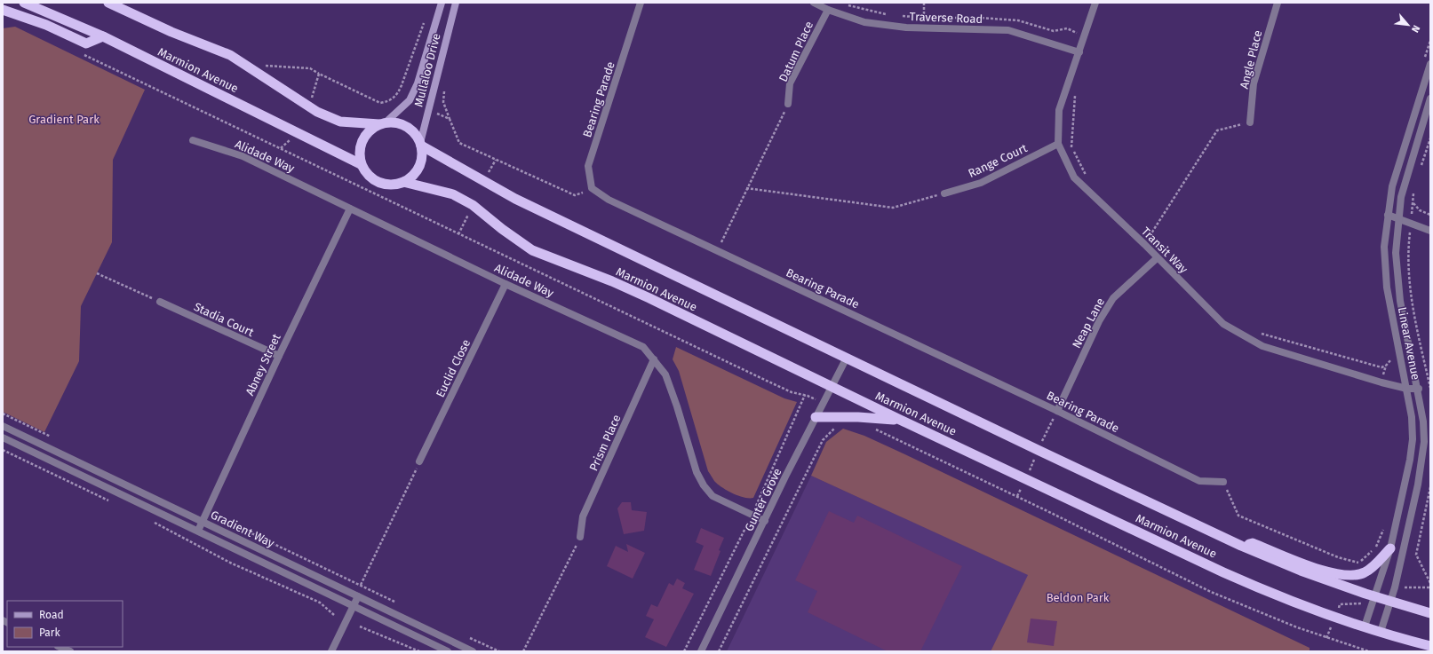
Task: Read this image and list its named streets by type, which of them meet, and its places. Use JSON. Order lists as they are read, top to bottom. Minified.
{"streets":{"highway":["Marmion Avenue"],"main road":["Mullaloo Drive"],"street":["Traverse Road","Datum Place","Angle Place","Bearing Parade","Alidade Way","Range Court","Transit Way","Stadia Court","Neap Lane","Linear Avenue","Abney Street","Euclid Close","Prism Place","Gunter Grove","Gradient Way"]},"crossings":[["Traverse Road","Datum Place"],["Traverse Road","Transit Way"],["Marmion Avenue","Mullaloo Drive"],["Marmion Avenue","Linear Avenue"],["Marmion Avenue","Gunter Grove"],["Bearing Parade","Neap Lane"],["Alidade Way","Abney Street"],["Alidade Way","Euclid Close"],["Alidade Way","Prism Place"],["Alidade Way","Gunter Grove"],["Range Court","Transit Way"],["Transit Way","Neap Lane"],["Transit Way","Linear Avenue"],["Stadia Court","Abney Street"],["Abney Street","Gradient Way"]],"parks":["Gradient Park","Beldon Park"],"legend":["Road","Park"],"north":"bottom right"}
